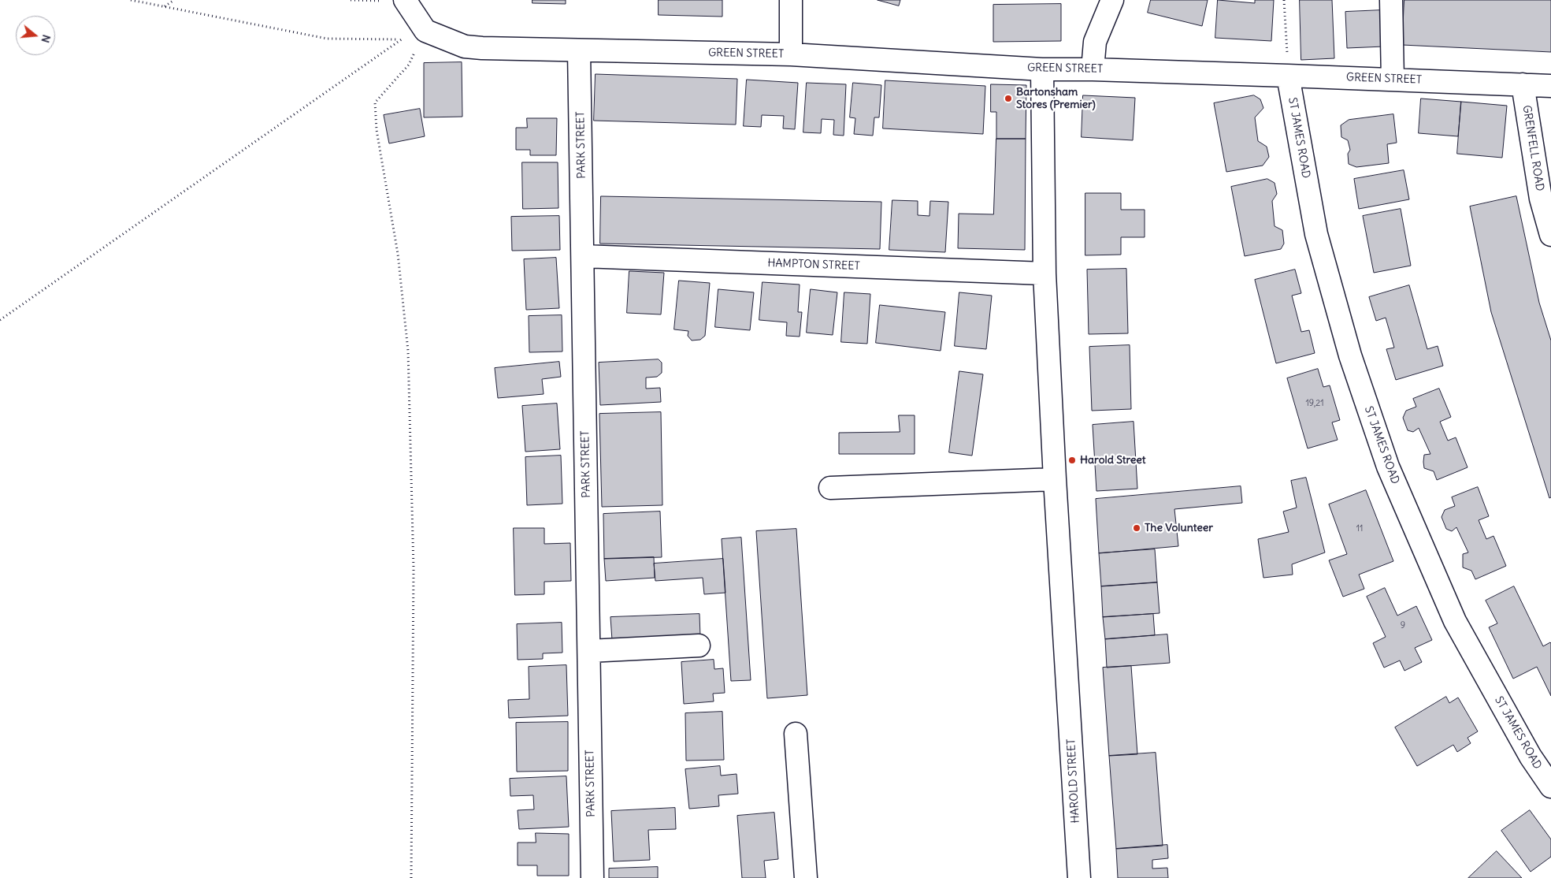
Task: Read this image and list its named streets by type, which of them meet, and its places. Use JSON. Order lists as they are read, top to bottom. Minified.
{"streets":{"street":["GREEN STREET","ST JAMES ROAD","PARK STREET","GRENFELL ROAD","HAMPTON STREET","HAROLD STREET"]},"crossings":[["GREEN STREET","ST JAMES ROAD"],["GREEN STREET","PARK STREET"],["GREEN STREET","GRENFELL ROAD"],["GREEN STREET","HAROLD STREET"],["PARK STREET","HAMPTON STREET"],["HAMPTON STREET","HAROLD STREET"]],"places":["Bartonsham Stores (Premier)","Harold Street","The Volunteer"],"house_numbers":["19,21","11","9"],"north":"right"}
